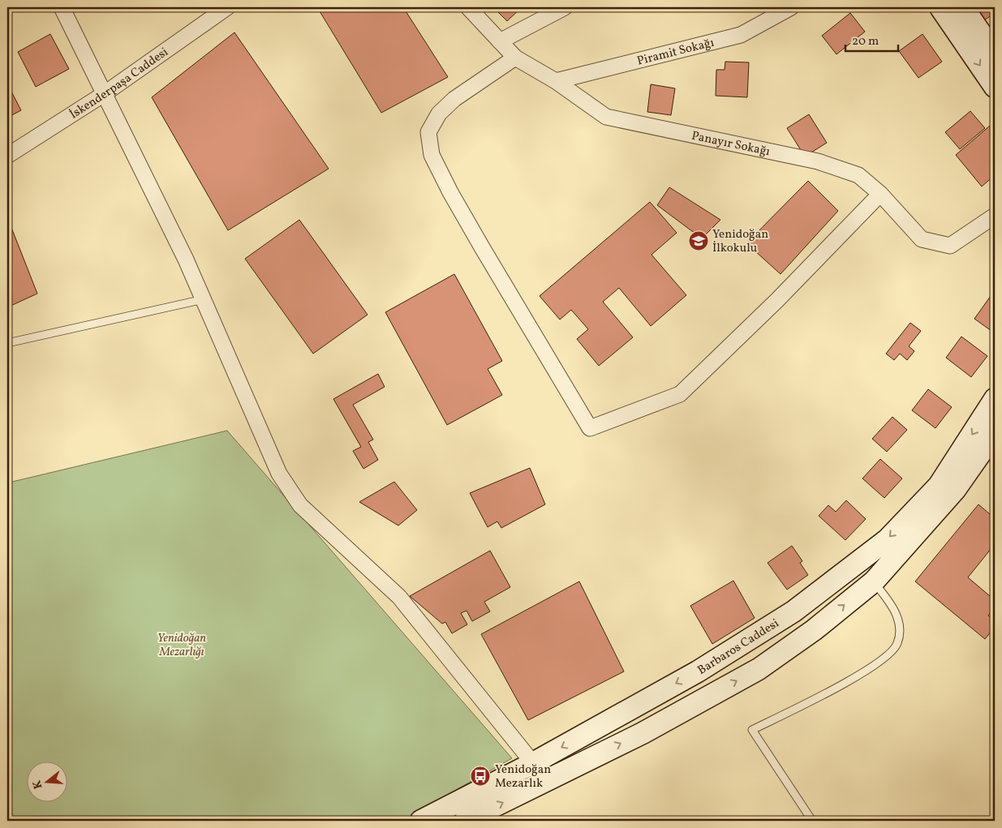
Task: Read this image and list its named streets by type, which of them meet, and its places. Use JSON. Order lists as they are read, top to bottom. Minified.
{"streets":{"main road":["Barbaros Caddesi"],"street":["Piramit Sokağı","İskenderpaşa Caddesi","Panayır Sokağı"]},"crossings":[["Piramit Sokağı","Panayır Sokağı"]],"parks":["Yenidoğan Mezarlığı"],"places":{"school or university":["Yenidoğan İlkokulu"],"bus stop":["Yenidoğan Mezarlık"]},"scale_bar":"20 m","north":"left"}
